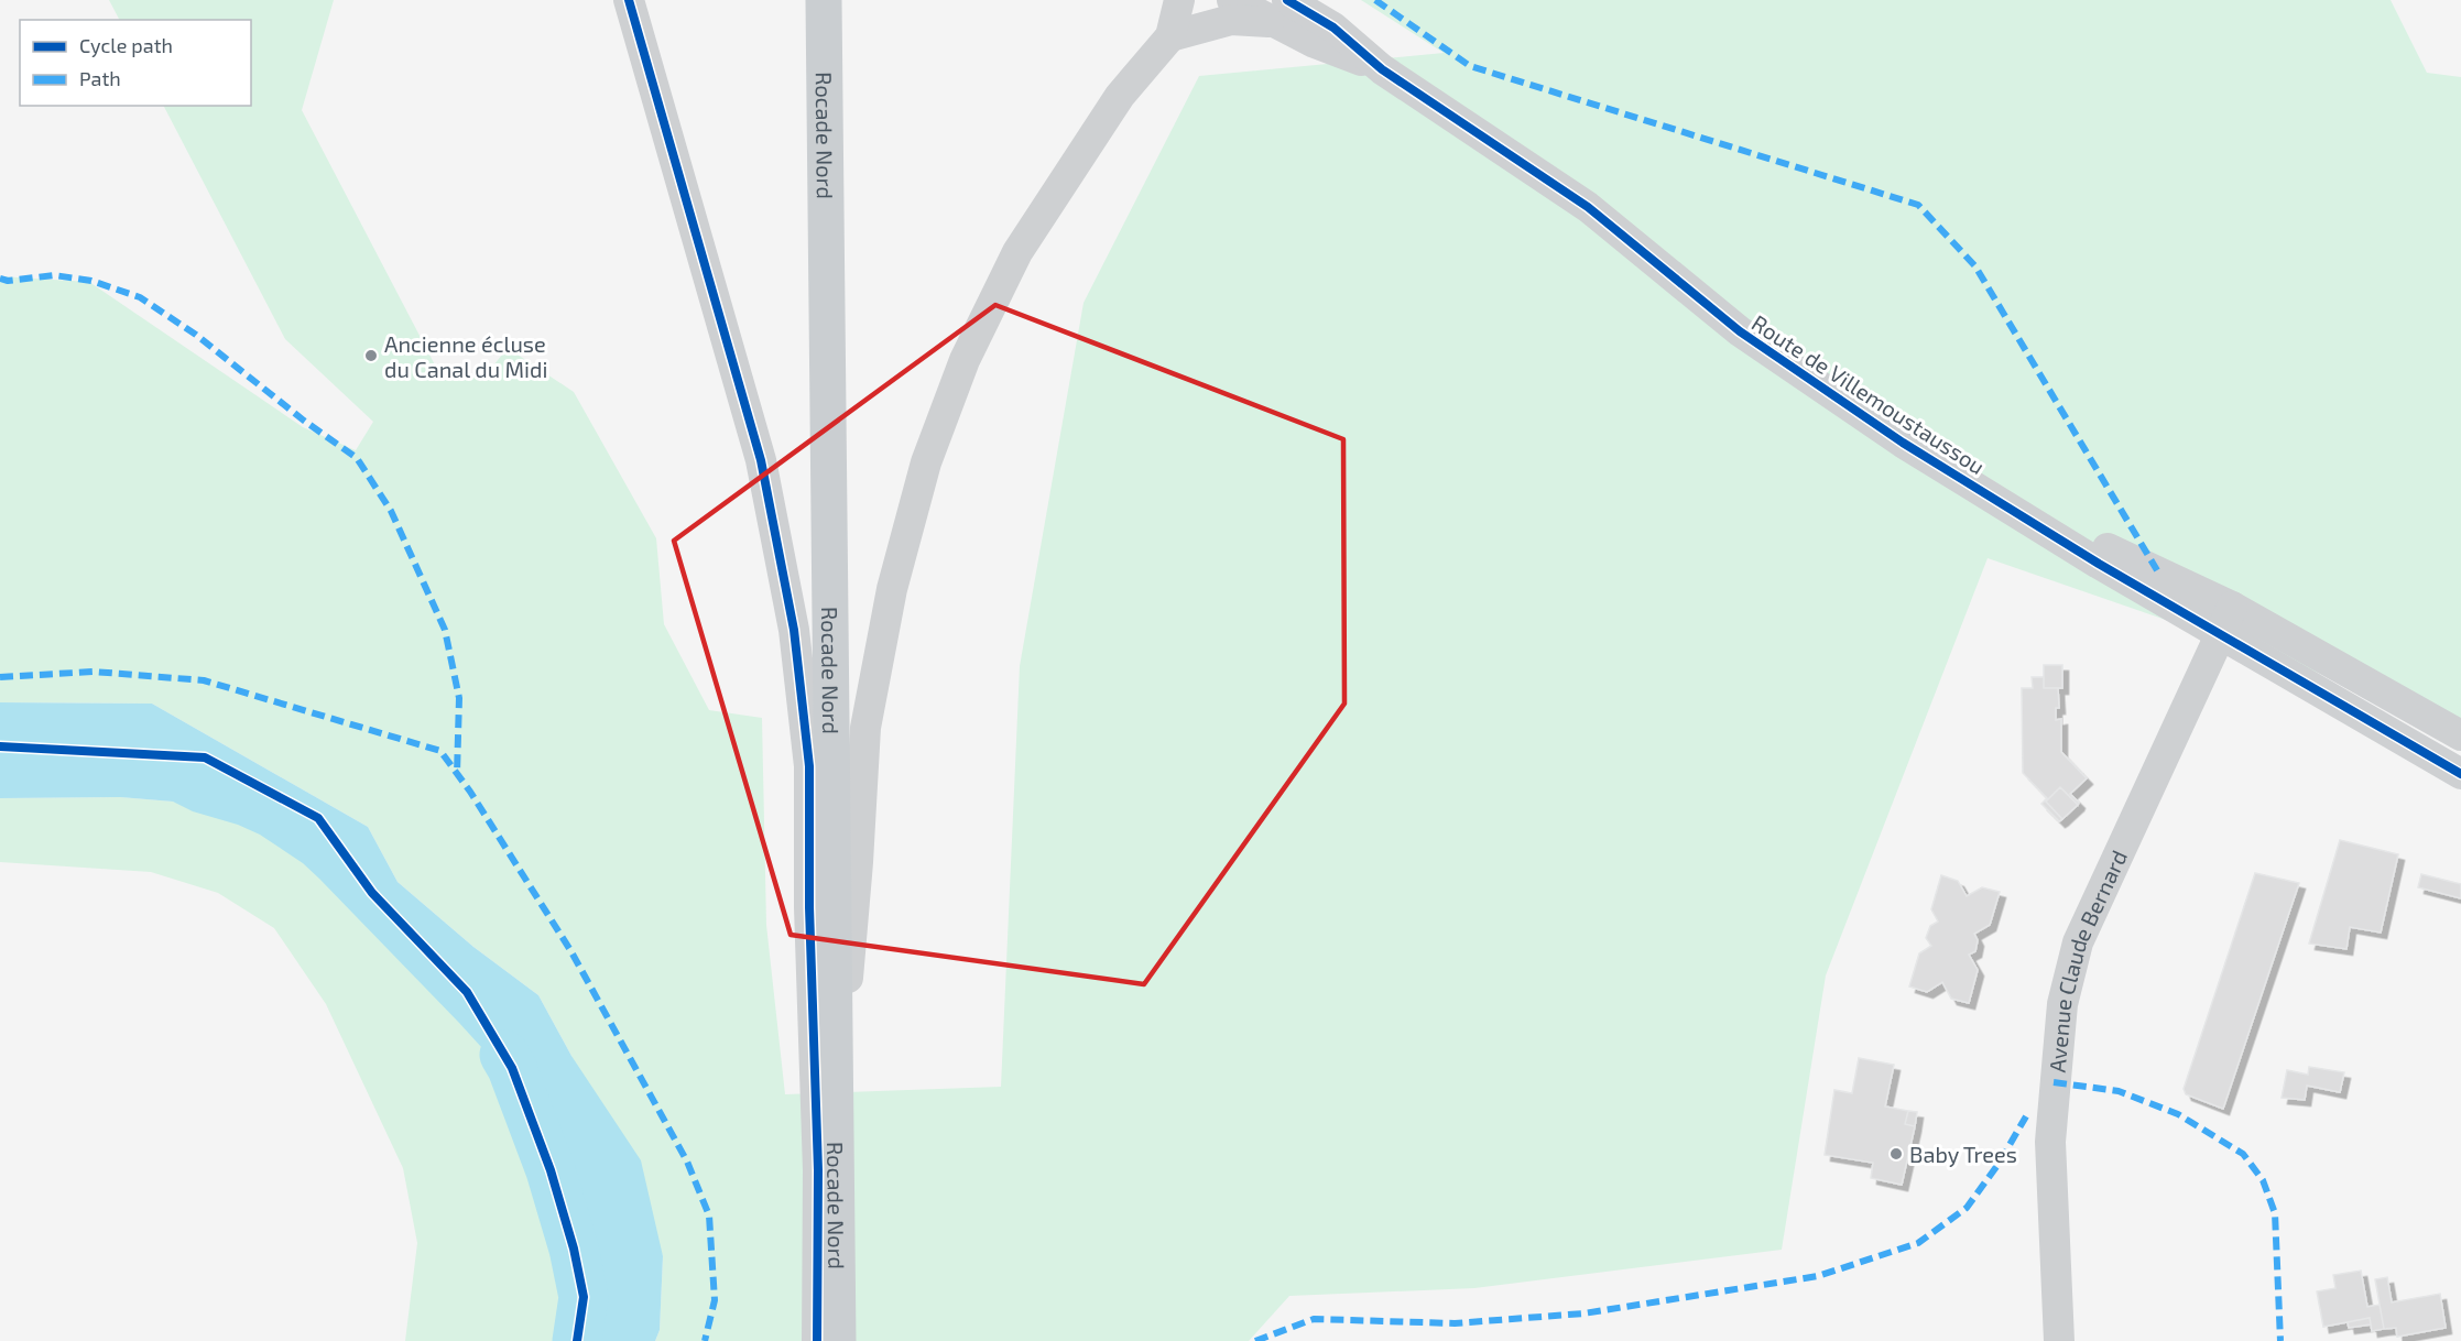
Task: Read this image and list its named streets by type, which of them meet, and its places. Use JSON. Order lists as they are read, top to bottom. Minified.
{"streets":{"main road":["Rocade Nord"],"street":["Route de Villemoustaussou","Avenue Claude Bernard"]},"crossings":[["Route de Villemoustaussou","Avenue Claude Bernard"]],"places":["Ancienne écluse du Canal du Midi","Baby Trees"],"legend":["Cycle path","Path"]}
